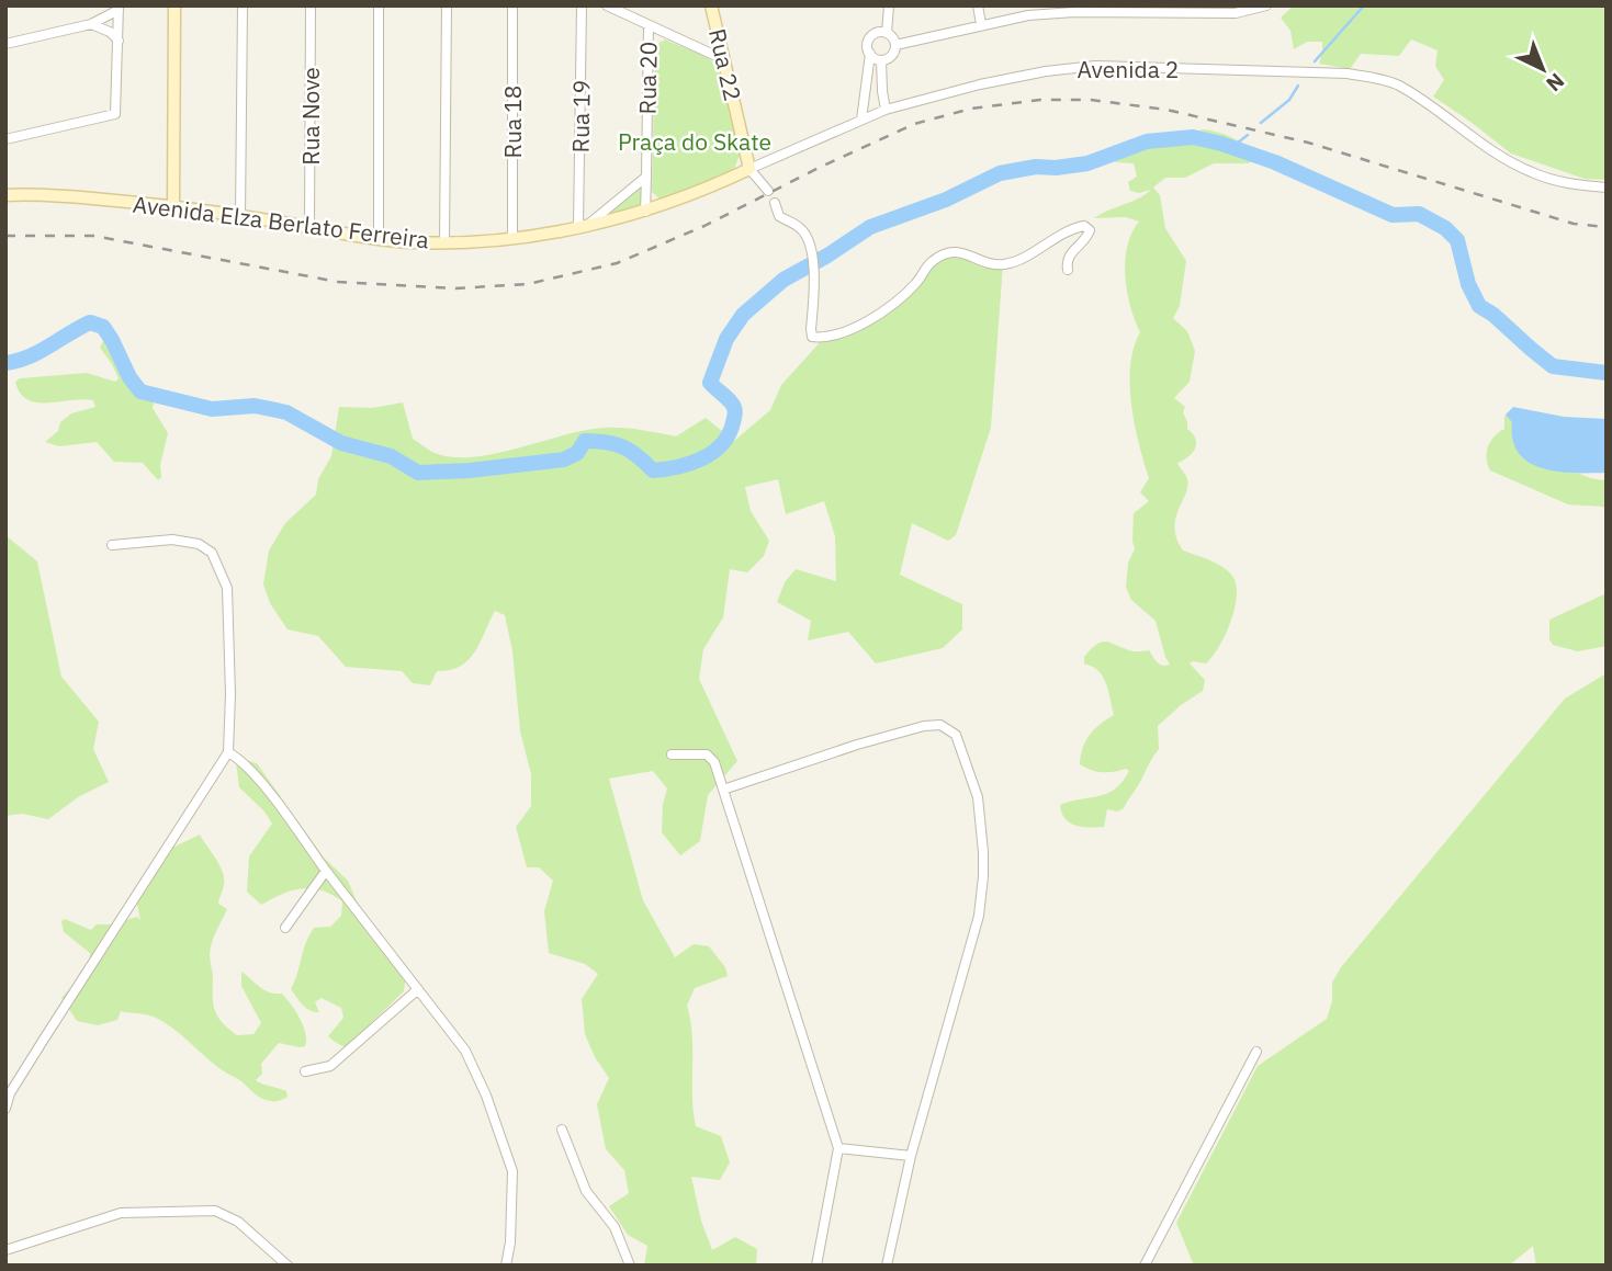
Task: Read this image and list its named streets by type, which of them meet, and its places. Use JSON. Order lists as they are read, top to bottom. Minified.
{"streets":{"street":["Rua 22","Avenida 2","Rua 20","Rua Nove","Rua 19","Rua 18","Avenida Elza Berlato Ferreira"]},"crossings":[["Rua 22","Avenida 2"],["Avenida 2","Rua 20"],["Avenida 2","Avenida Elza Berlato Ferreira"],["Rua 20","Avenida Elza Berlato Ferreira"],["Rua Nove","Avenida Elza Berlato Ferreira"],["Rua 19","Avenida Elza Berlato Ferreira"],["Rua 18","Avenida Elza Berlato Ferreira"]],"parks":["Praça do Skate"],"north":"bottom right"}
